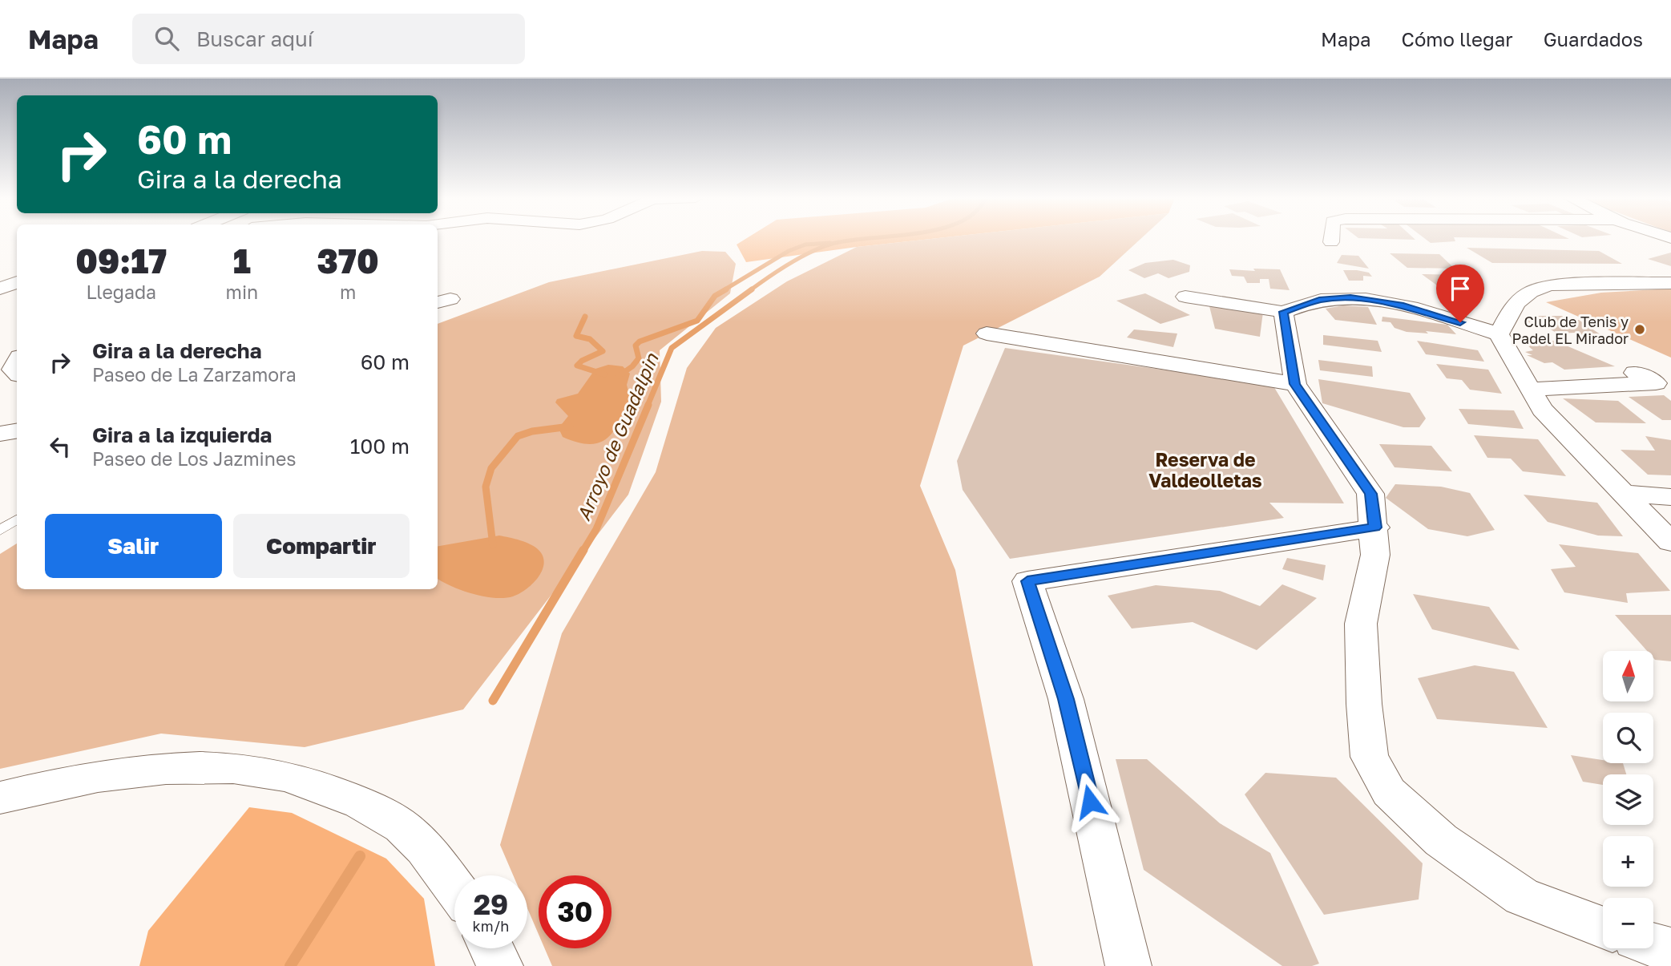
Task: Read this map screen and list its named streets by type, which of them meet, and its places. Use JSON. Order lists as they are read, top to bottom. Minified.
{"districts":["Reserva de Valdeolletas"],"water":["Arroyo de Guadalpin"],"places":["Club de Tenis y Padel EL Mirador"],"north":"top","page":{"header":"Mapa","search":"Buscar aquí","nav":["Mapa","Cómo llegar","Guardados"],"turn":["60 m","Gira a la derecha"],"eta":["09:17","Llegada","1","min","370","m"],"list":[{"name":"Gira a la derecha","note":"Paseo de La Zarzamora","value":"60 m"},{"name":"Gira a la izquierda","note":"Paseo de Los Jazmines","value":"100 m"}],"buttons":["Salir","Compartir"],"map_buttons":["+","−"],"speed":"29 km/h","limit":"30"}}
